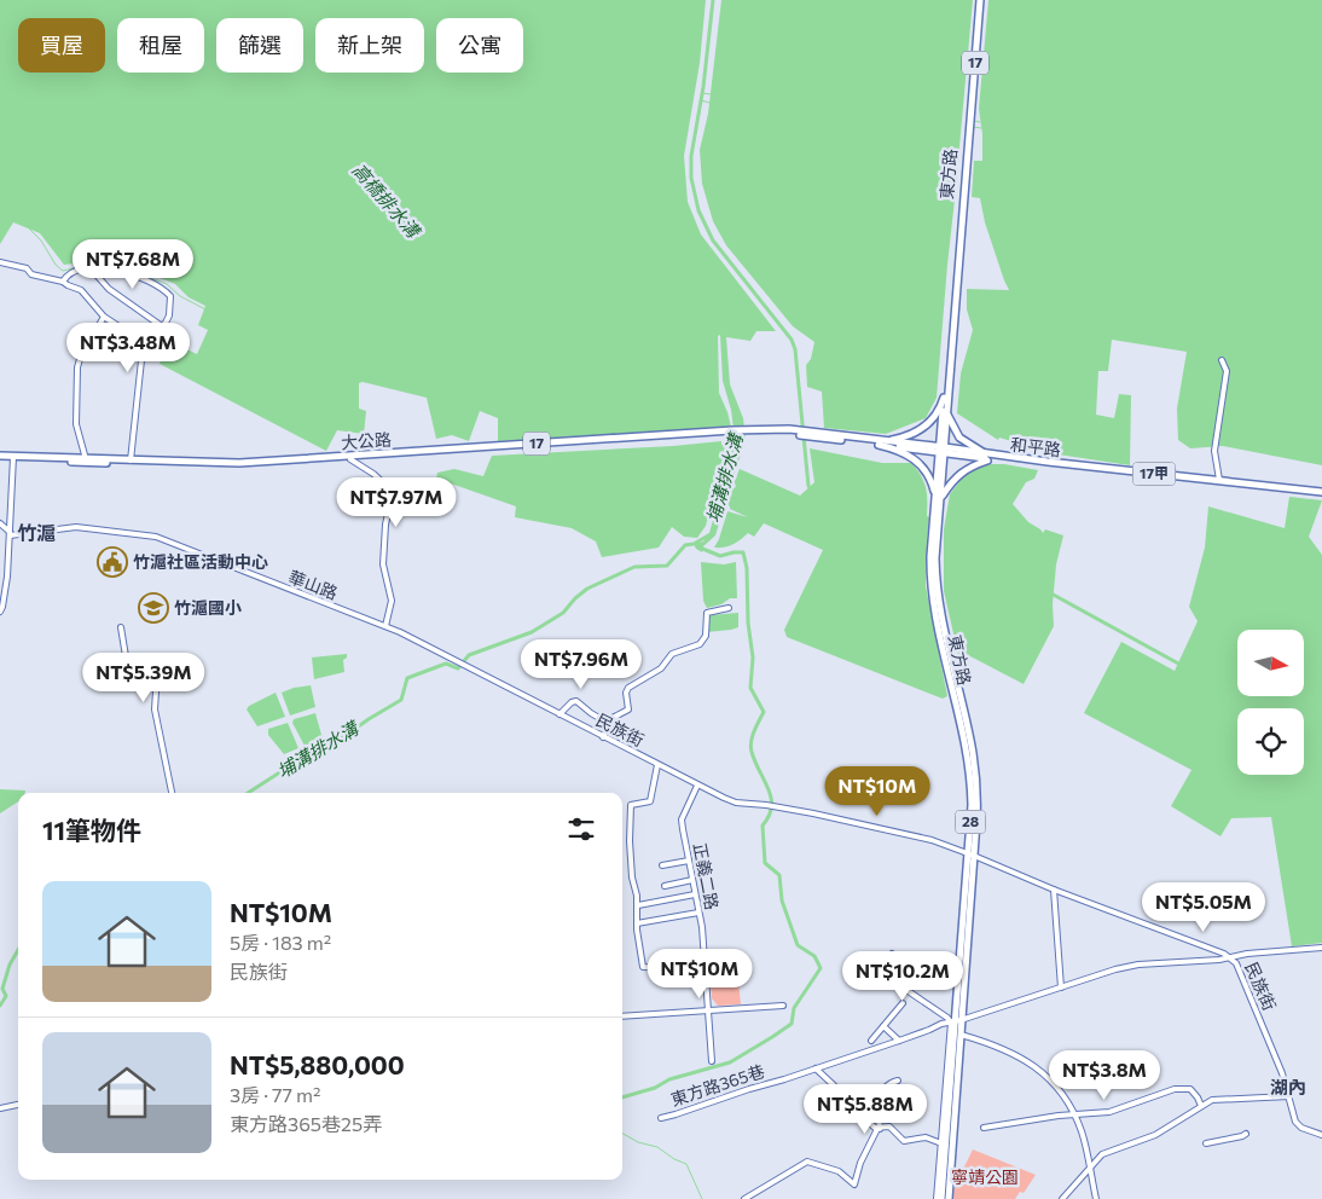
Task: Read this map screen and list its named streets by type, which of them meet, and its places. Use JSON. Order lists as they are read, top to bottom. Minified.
{"streets":{"main road":["17","東方路","大公路","和平路","17甲","28"],"street":["華山路","民族街","正義二路","東方路365巷"]},"crossings":[["17","東方路"],["東方路","和平路"],["東方路","民族街"],["東方路","東方路365巷"],["大公路","和平路"],["華山路","民族街"],["民族街","正義二路"],["民族街","東方路365巷"]],"districts":["竹滬","湖內"],"water":["高橋排水溝","埔溝排水溝"],"parks":["寧靖公園"],"places":{"public building":["竹滬社區活動中心"],"school or university":["竹滬國小"]},"north":"right","page":{"chip":["買屋","租屋","篩選","新上架","公寓"],"price":["NT$7.68M","NT$3.48M","NT$7.97M","NT$7.96M","NT$5.39M","NT$10M","NT$5.05M","NT$10M","NT$10.2M","NT$3.8M","NT$5.88M"],"heading":"11筆物件","list":[{"name":"NT$10M","note":"5房 · 183 m² · 民族街"},{"name":"NT$5,880,000","note":"3房 · 77 m² · 東方路365巷25弄"}]}}
